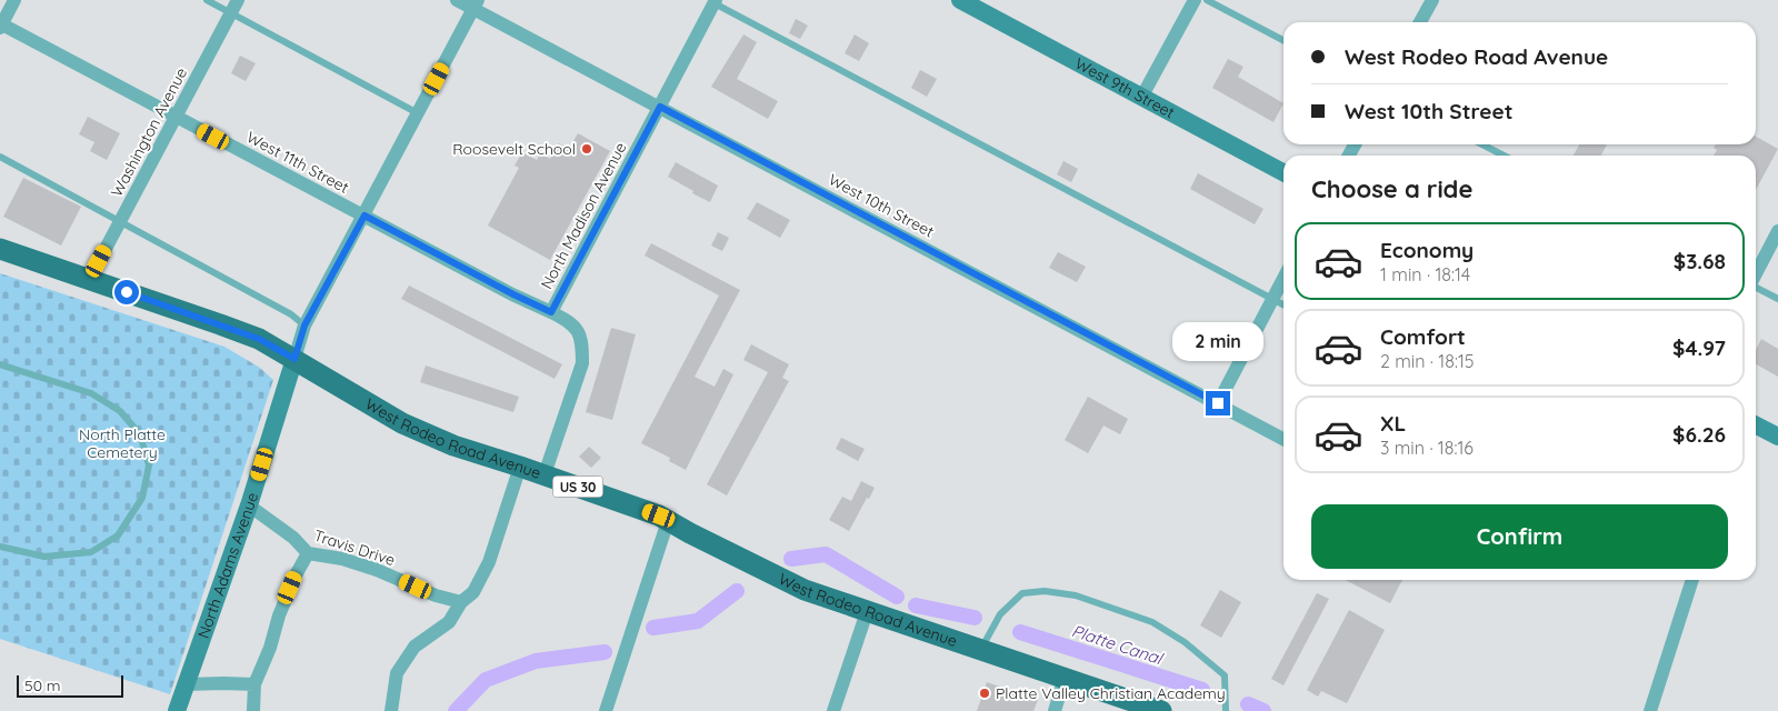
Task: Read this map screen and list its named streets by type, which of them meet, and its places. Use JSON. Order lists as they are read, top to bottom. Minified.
{"streets":{"main road":["West Rodeo Road Avenue","US 30"],"street":["West 9th Street","Washington Avenue","West 11th Street","West 10th Street","North Madison Avenue","Travis Drive","North Adams Avenue"]},"crossings":[["Washington Avenue","West 11th Street"],["Washington Avenue","West Rodeo Road Avenue"],["West 11th Street","North Madison Avenue"],["West 11th Street","North Adams Avenue"],["West 10th Street","North Madison Avenue"],["West 10th Street","North Adams Avenue"],["North Madison Avenue","West Rodeo Road Avenue"],["West Rodeo Road Avenue","North Adams Avenue"],["Travis Drive","North Adams Avenue"]],"water":["Platte Canal"],"parks":["North Platte Cemetery"],"places":["Roosevelt School","Platte Valley Christian Academy"],"scale_bar":"50 m","page":{"banner":["West Rodeo Road Avenue","West 10th Street"],"heading":"Choose a ride","list":[{"name":"Economy","note":"1 min · 18:14","value":"$3.68"},{"name":"Comfort","note":"2 min · 18:15","value":"$4.97"},{"name":"XL","note":"3 min · 18:16","value":"$6.26"}],"bubble":"2 min","buttons":"Confirm","scale":"50 m"}}
